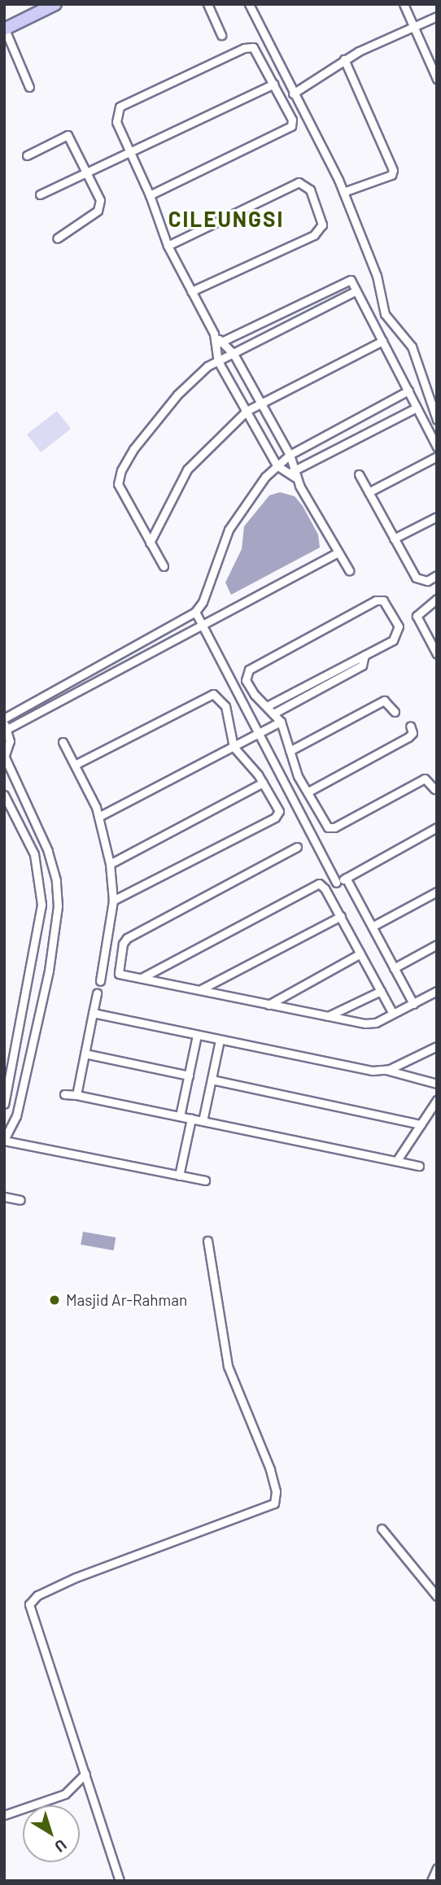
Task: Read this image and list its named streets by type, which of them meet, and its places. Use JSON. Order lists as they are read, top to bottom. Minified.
{"districts":["CILEUNGSI"],"places":["Masjid Ar-Rahman"],"north":"bottom right"}
